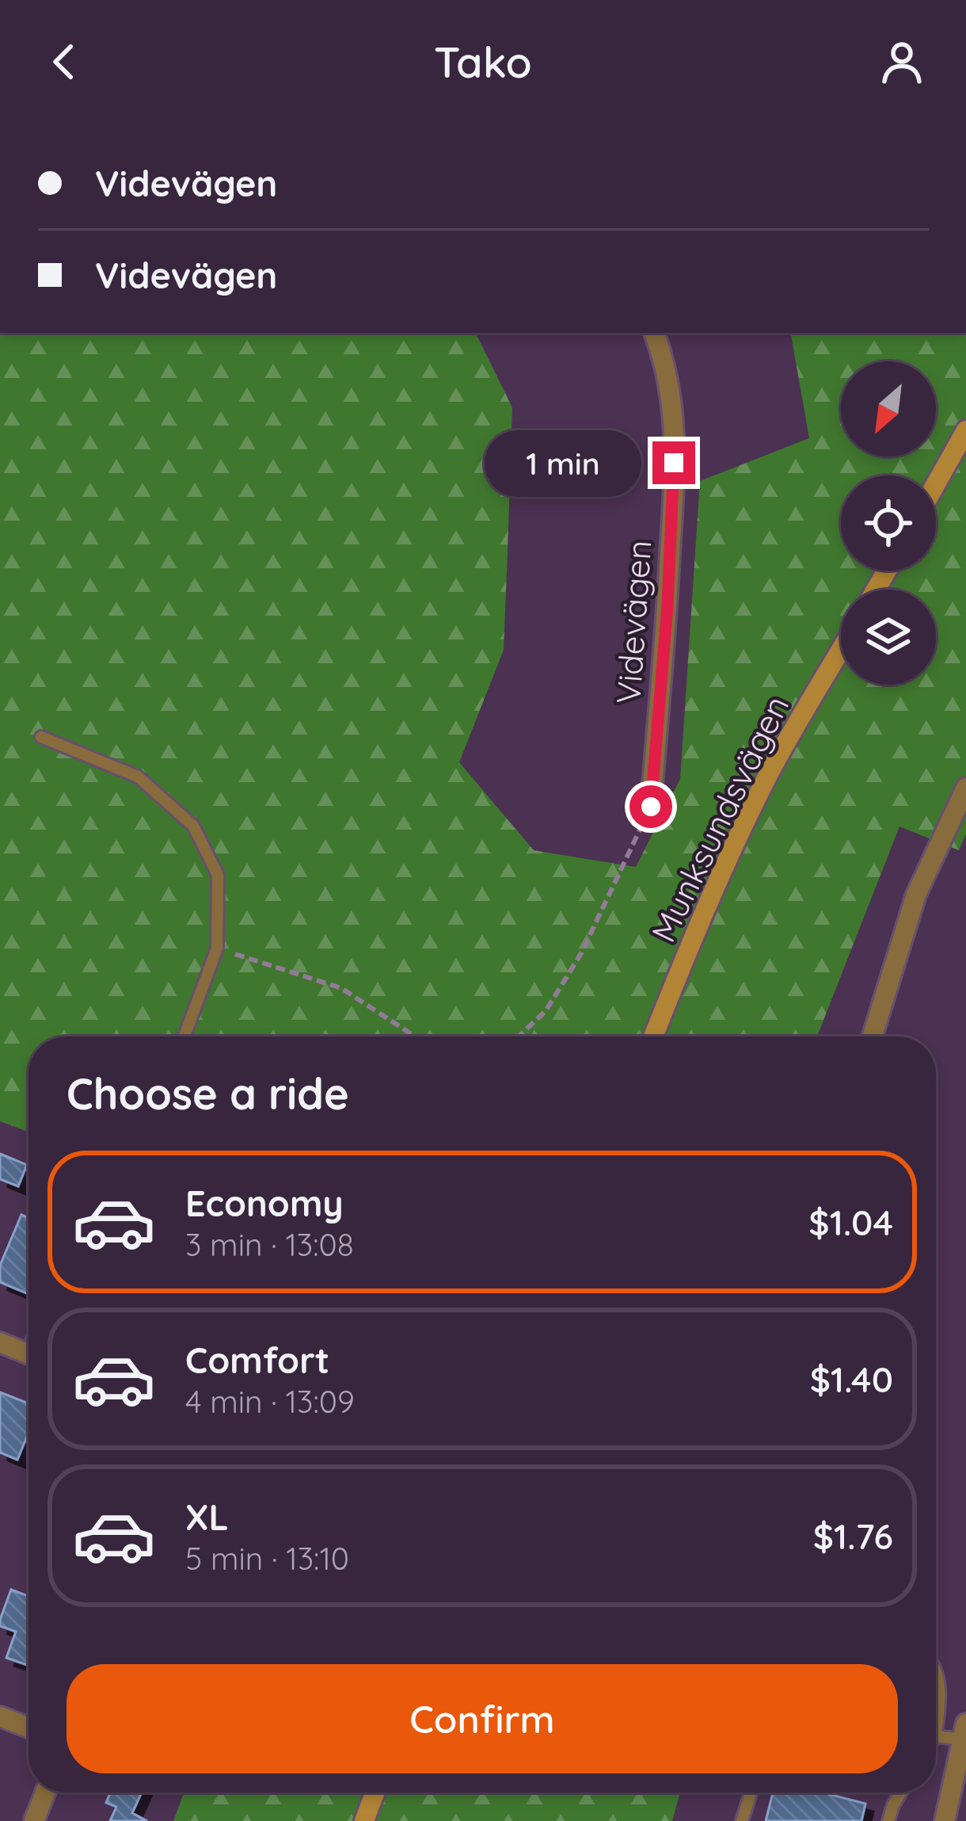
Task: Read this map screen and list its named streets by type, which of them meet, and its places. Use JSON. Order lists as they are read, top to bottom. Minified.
{"streets":{"street":["Videvägen","Munksundsvägen"]},"north":"bottom left","page":{"header":"Tako","banner":["Videvägen","Videvägen"],"bubble":"1 min","heading":"Choose a ride","list":[{"name":"Economy","note":"3 min · 13:08","value":"$1.04"},{"name":"Comfort","note":"4 min · 13:09","value":"$1.40"},{"name":"XL","note":"5 min · 13:10","value":"$1.76"}],"buttons":"Confirm"}}
